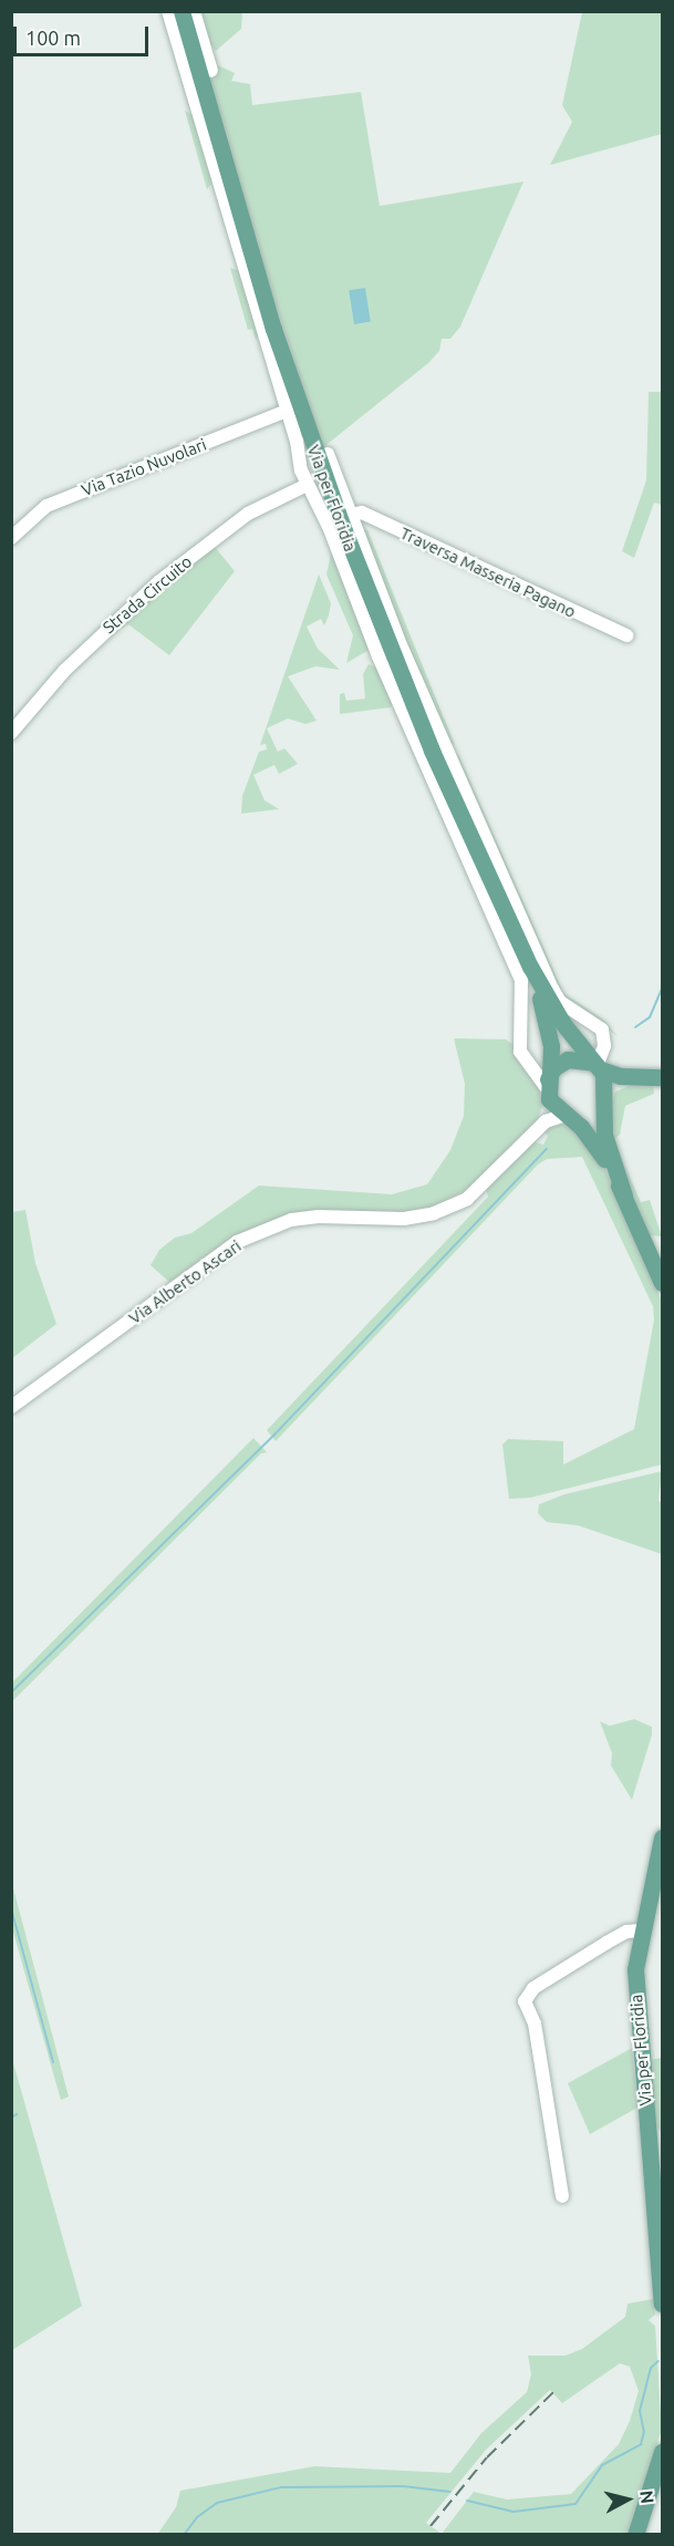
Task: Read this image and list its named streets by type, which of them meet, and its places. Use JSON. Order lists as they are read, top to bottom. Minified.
{"streets":{"main road":["Via per Floridia"],"street":["Via Tazio Nuvolari","Traversa Masseria Pagano","Strada Circuito","Via Alberto Ascari"]},"scale_bar":"100 m","north":"right"}
